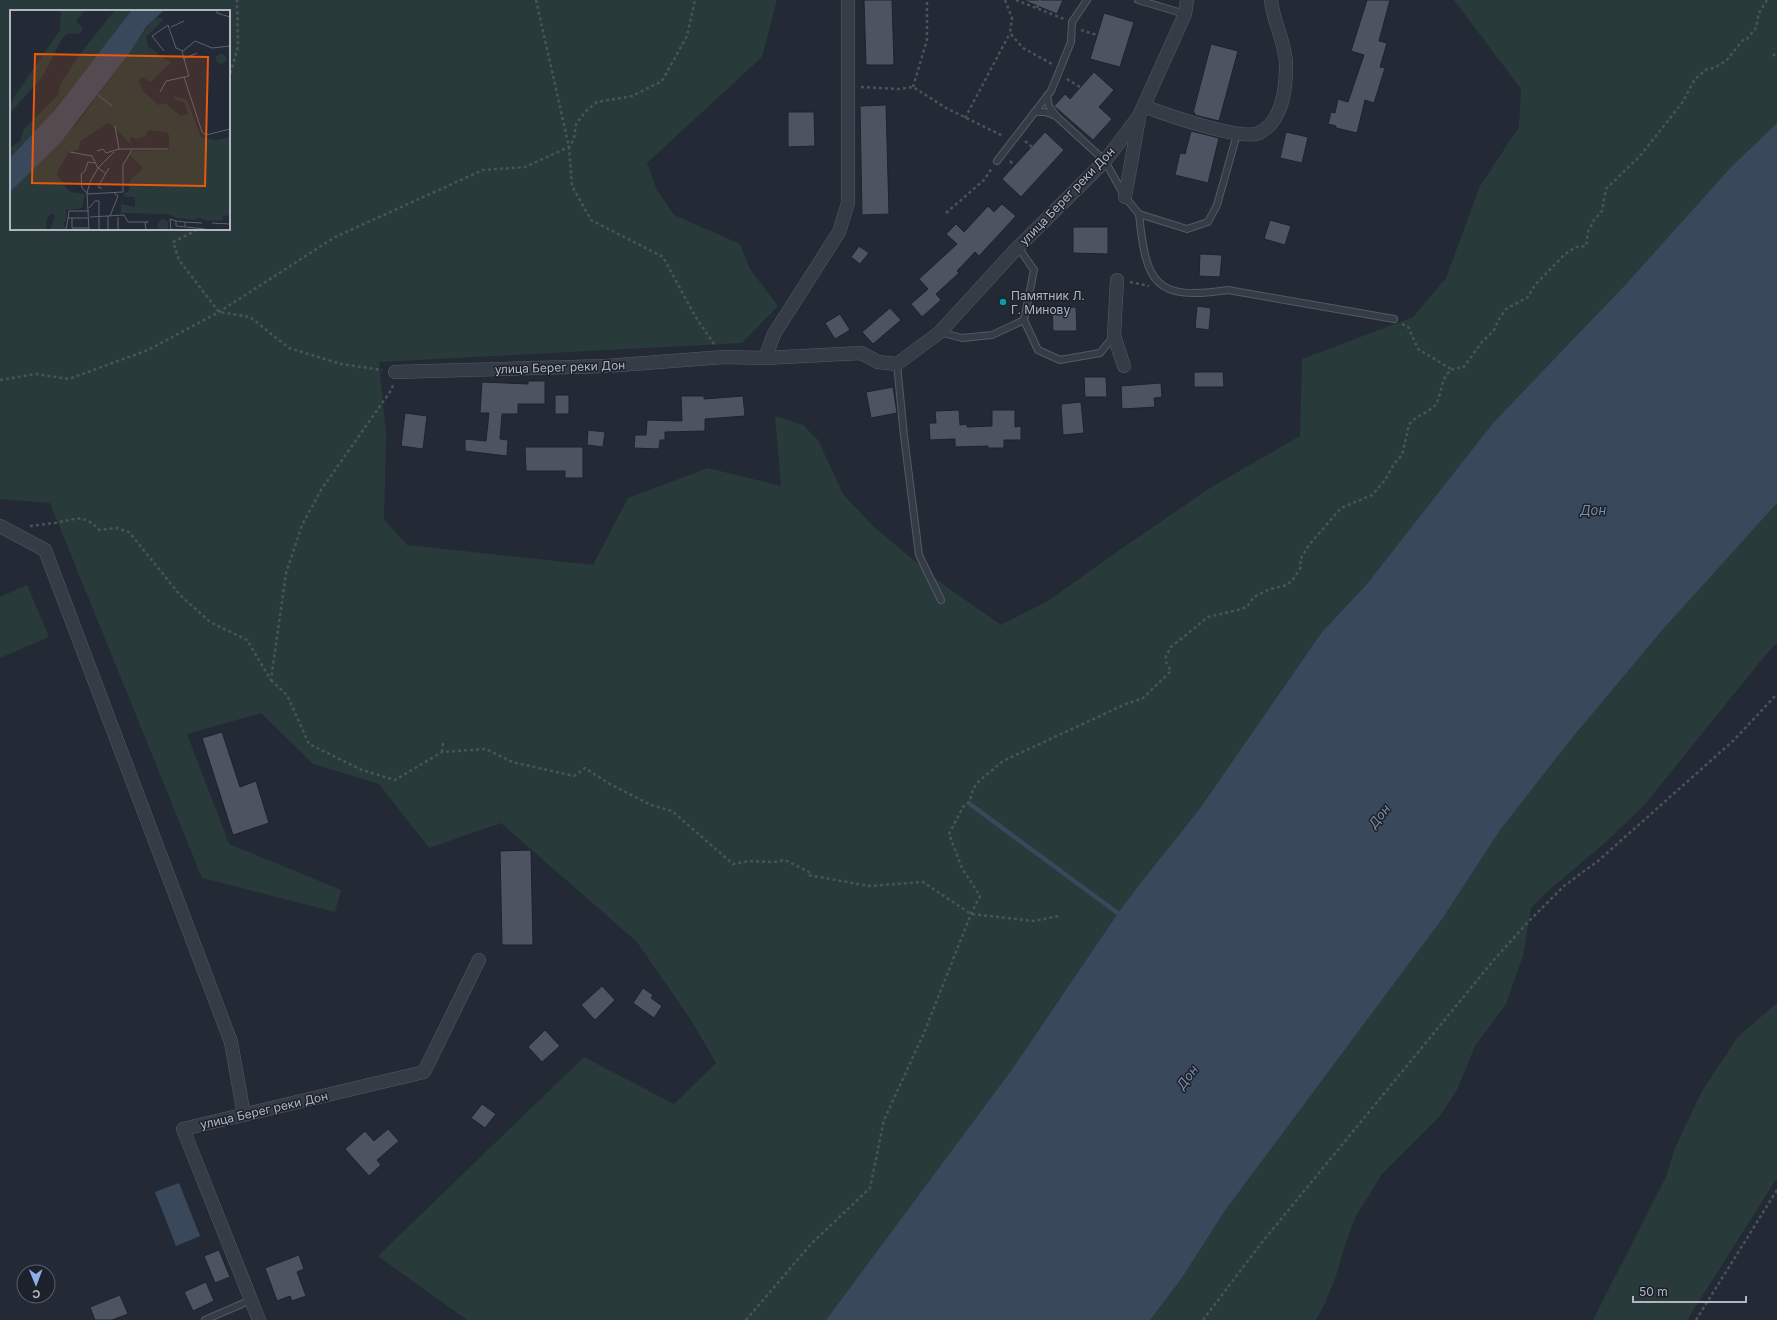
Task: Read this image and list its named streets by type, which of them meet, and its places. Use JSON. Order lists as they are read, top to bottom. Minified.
{"streets":{"street":["улица Берег реки Дон"]},"water":["Дон"],"places":["Памятник Л. Г. Минову"],"scale_bar":"50 m","north":"bottom"}
